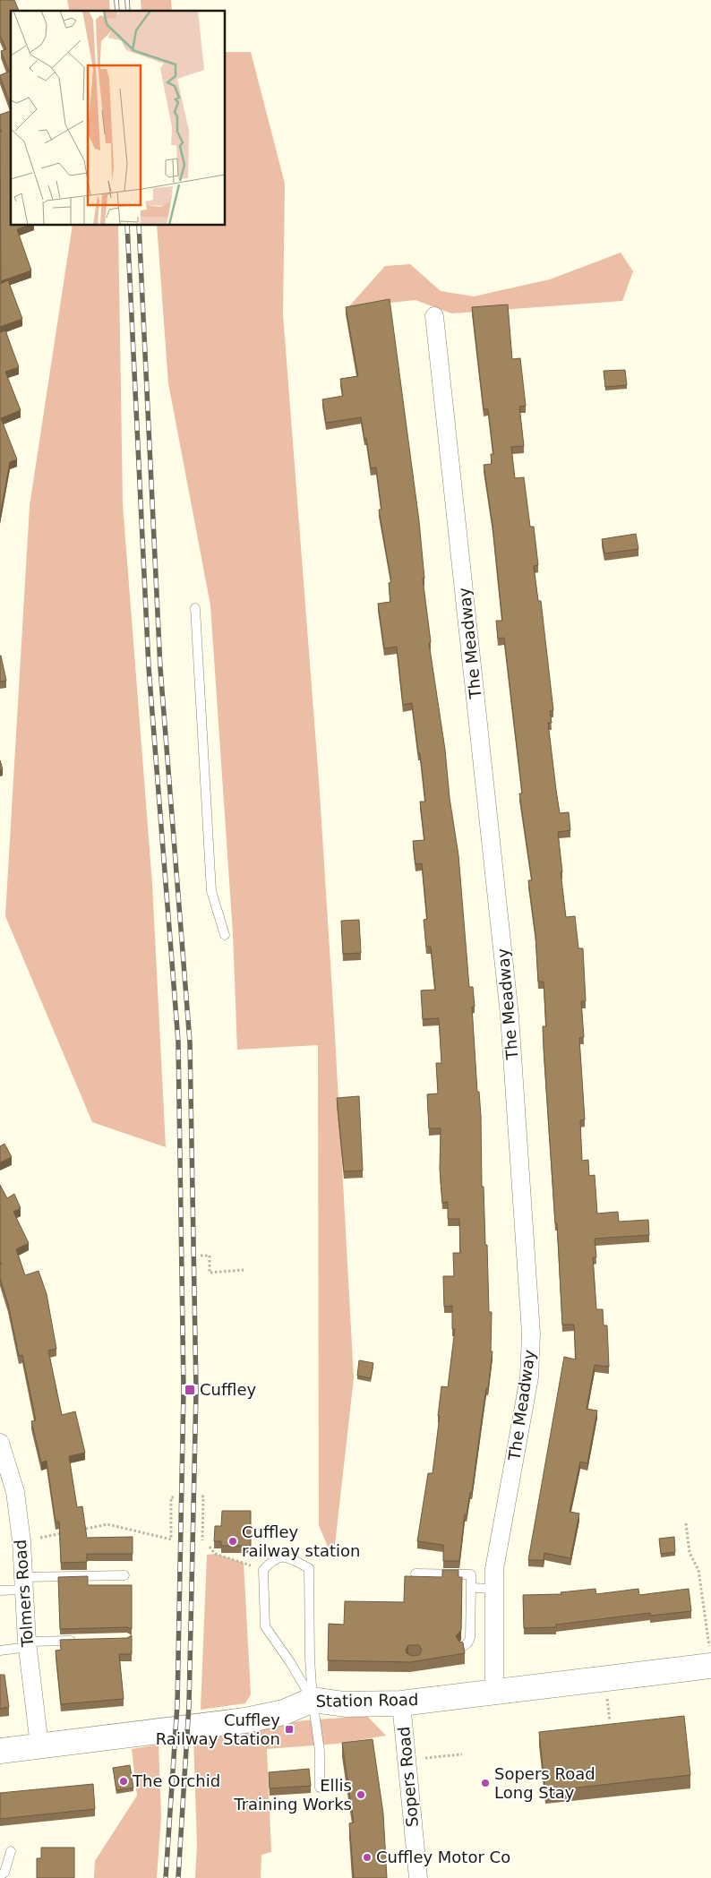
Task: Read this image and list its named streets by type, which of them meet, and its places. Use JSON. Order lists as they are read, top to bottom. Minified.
{"streets":{"main road":["Station Road"],"street":["The Meadway","Tolmers Road","Sopers Road"]},"crossings":[["The Meadway","Station Road"],["Tolmers Road","Station Road"],["Station Road","Sopers Road"]],"places":{"transit":["Cuffley","Cuffley Railway Station"],"other":["Cuffley railway station","The Orchid","Sopers Road Long Stay","Ellis Training Works","Cuffley Motor Co"]}}
